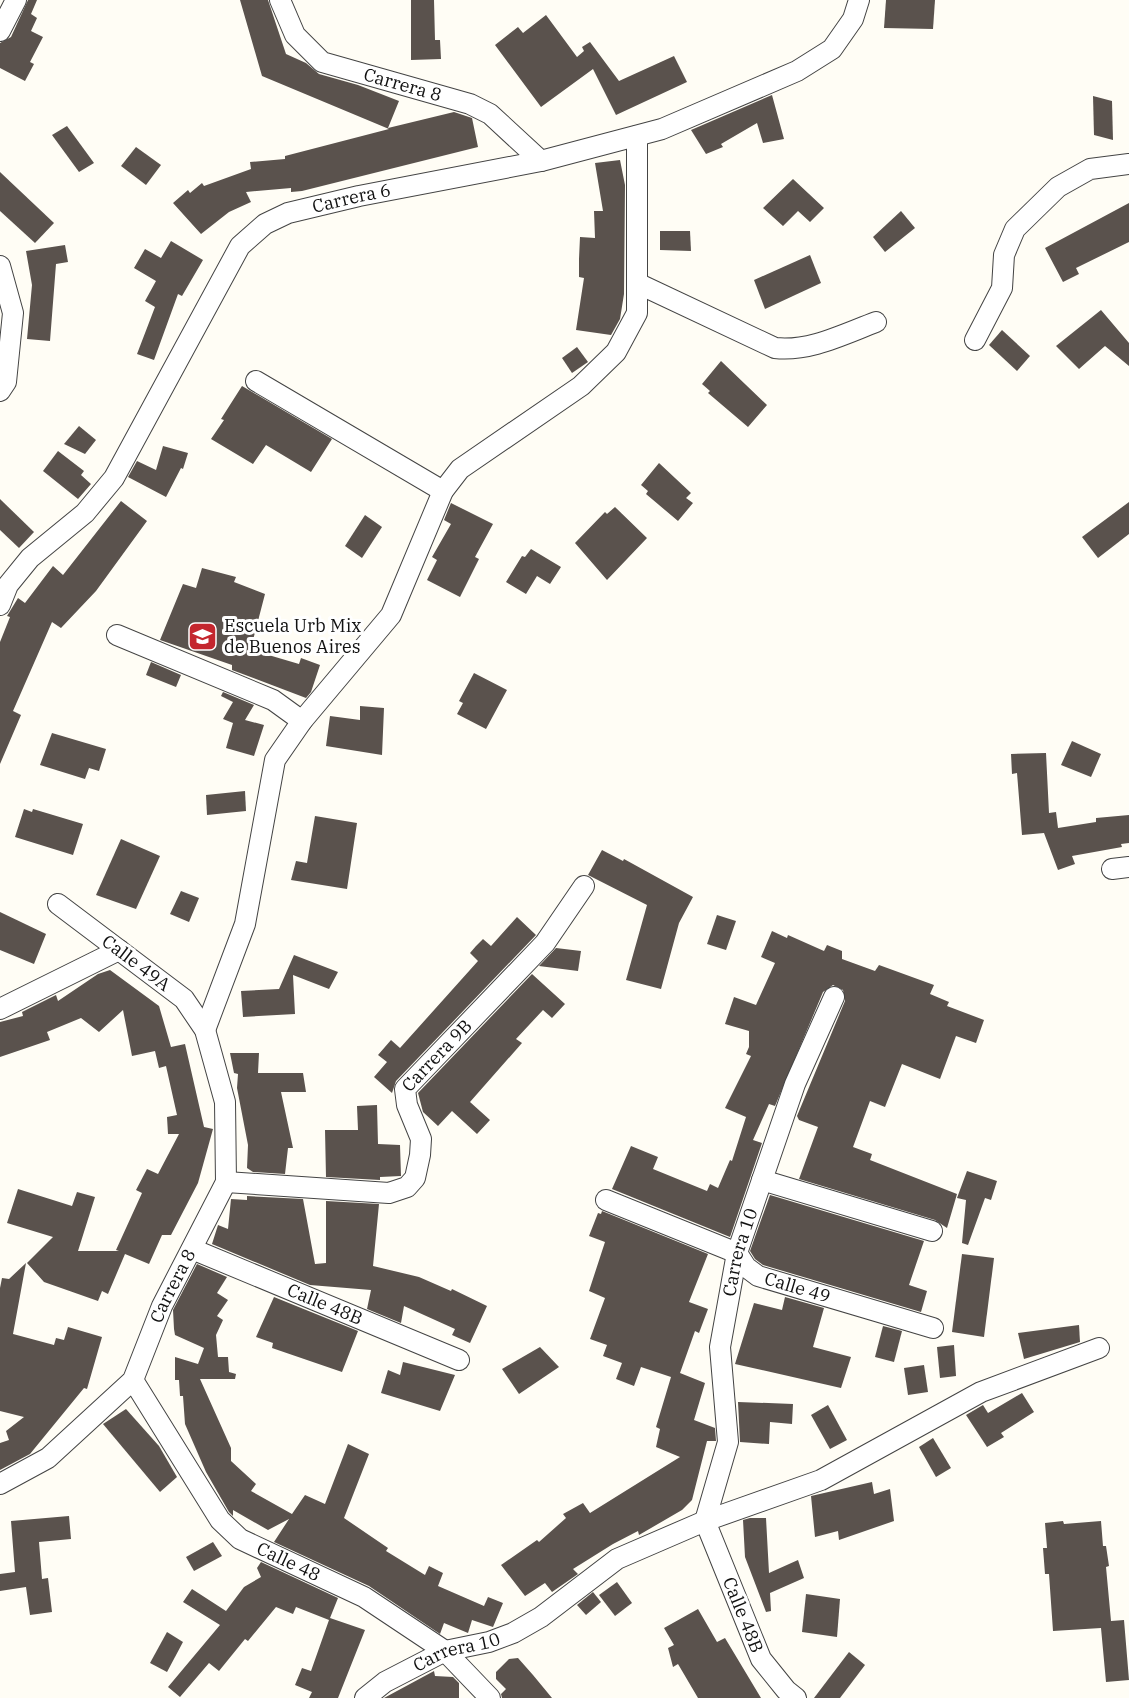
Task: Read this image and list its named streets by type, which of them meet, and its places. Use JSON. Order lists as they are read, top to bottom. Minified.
{"streets":{"street":["Carrera 8","Carrera 6","Calle 49A","Carrera 9B","Carrera 10","Calle 49","Calle 48B","Calle 48"]},"crossings":[["Carrera 8","Carrera 6"],["Carrera 8","Calle 49A"],["Carrera 8","Carrera 9B"],["Carrera 8","Calle 48B"],["Carrera 8","Calle 48"],["Carrera 10","Calle 49"],["Carrera 10","Calle 48B"],["Carrera 10","Calle 48"]],"places":{"school or university":["Escuela Urb Mix de Buenos Aires"]}}
